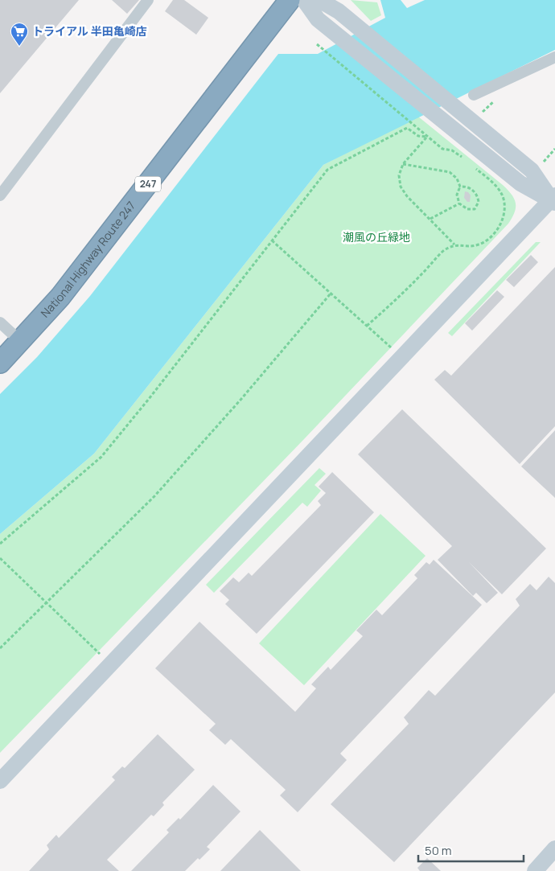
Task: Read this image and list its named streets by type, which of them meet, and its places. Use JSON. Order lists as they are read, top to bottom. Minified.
{"streets":{"highway":["247","National Highway Route 247"]},"parks":["潮風の丘緑地"],"places":{"supermarket":["トライアル 半田亀崎店"]},"scale_bar":"50 m"}
